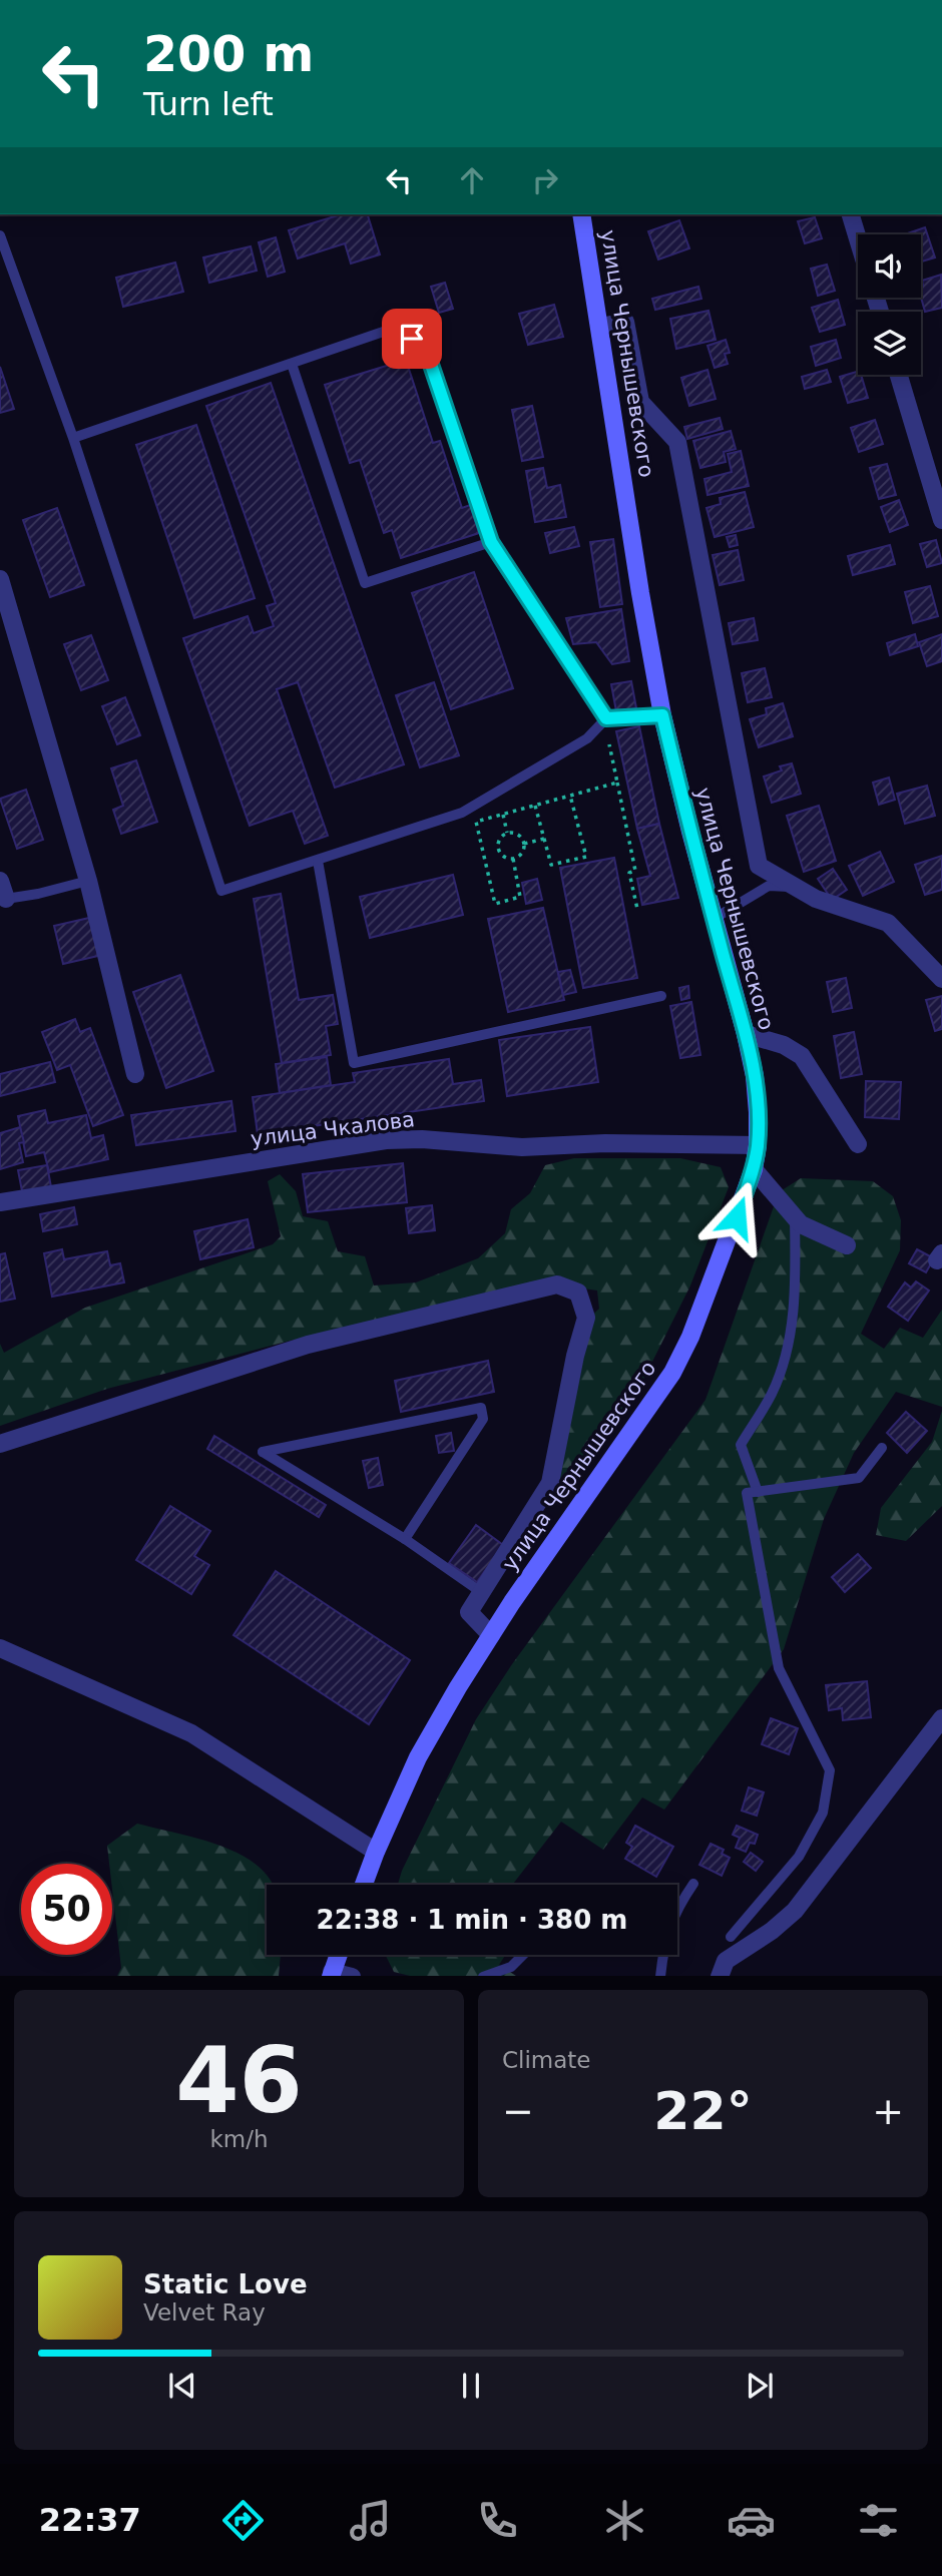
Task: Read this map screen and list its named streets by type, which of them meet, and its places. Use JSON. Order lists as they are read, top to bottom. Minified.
{"streets":{"main road":["улица Чернышевского"],"street":["улица Чкалова"]},"crossings":[["улица Чернышевского","улица Чкалова"]],"page":{"turn":["200 m","Turn left"],"limit":"50","trip":"22:38 · 1 min · 380 m","tile":[["46","km/h"],"Climate"],"heat":["−","22°","+"],"song":["Static Love","Velvet Ray"],"tabs":"22:37"}}
